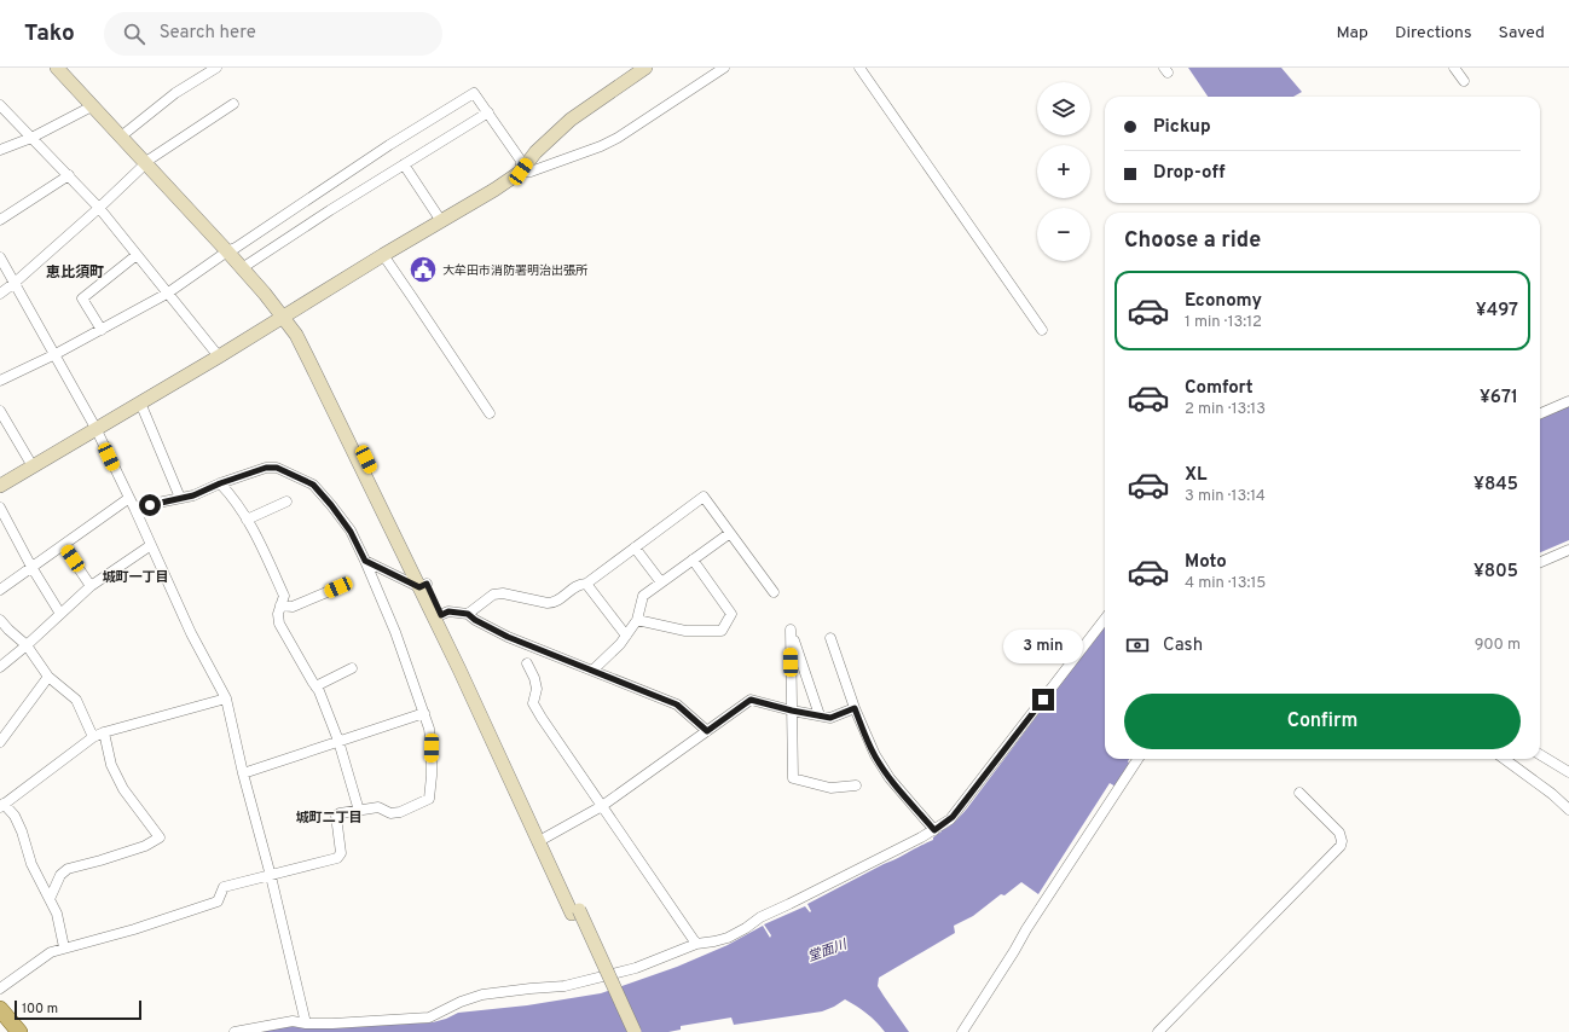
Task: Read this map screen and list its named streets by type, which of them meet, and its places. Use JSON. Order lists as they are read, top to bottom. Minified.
{"districts":["恵比須町","城町一丁目","城町二丁目"],"water":["堂面川"],"places":{"public building":["大牟田市消防署明治出張所"]},"scale_bar":"100 m","page":{"header":"Tako","search":"Search here","nav":["Map","Directions","Saved"],"map_buttons":["+","−"],"banner":["Pickup","Drop-off"],"heading":"Choose a ride","list":[{"name":"Economy","note":"1 min · 13:12","value":"¥497"},{"name":"Comfort","note":"2 min · 13:13","value":"¥671"},{"name":"XL","note":"3 min · 13:14","value":"¥845"},{"name":"Moto","note":"4 min · 13:15","value":"¥805"}],"pay":["Cash","900 m"],"bubble":"3 min","buttons":"Confirm","scale":"100 m"}}
